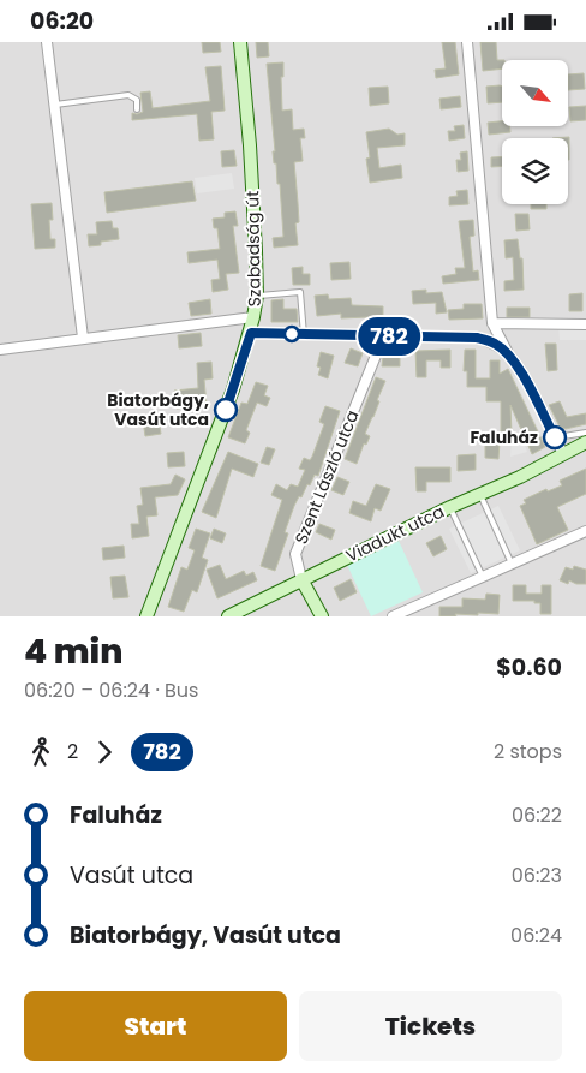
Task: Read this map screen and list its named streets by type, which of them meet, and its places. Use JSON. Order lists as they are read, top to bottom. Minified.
{"streets":{"main road":["Szabadság út","Szent László utca","Viadukt utca"]},"crossings":[["Szent László utca","Viadukt utca"]],"places":["Biatorbágy, Vasút utca","Faluház"],"lines":["bus line 782"],"north":"bottom right","page":{"status":"06:20","on_map":"782","heading":["4 min","06:20 – 06:24 · Bus","$0.60"],"legs":["2","782","2 stops"],"list":[{"name":"Faluház","value":"06:22"},{"name":"Vasút utca","value":"06:23"},{"name":"Biatorbágy, Vasút utca","value":"06:24"}],"buttons":["Start","Tickets"]}}
